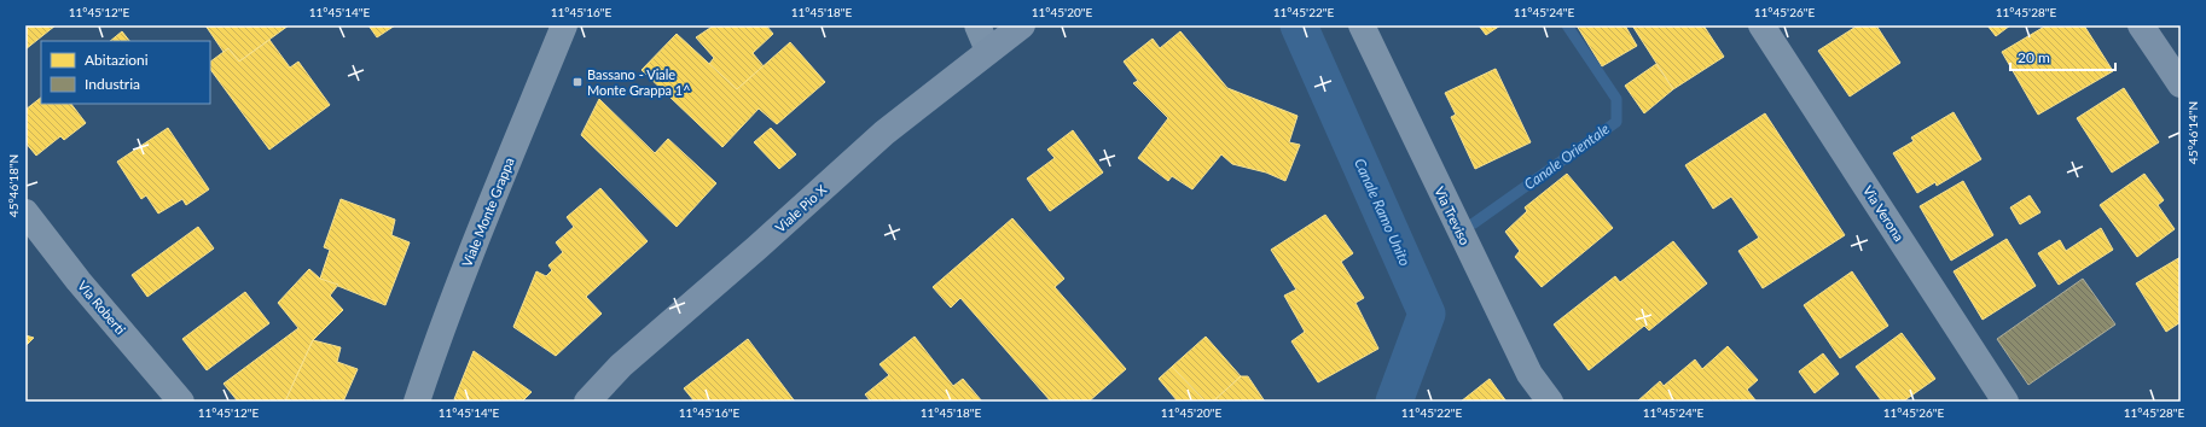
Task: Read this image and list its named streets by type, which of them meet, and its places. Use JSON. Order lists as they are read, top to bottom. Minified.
{"streets":{"main road":["Viale Pio X"],"street":["Viale Monte Grappa","Via Verona","Via Treviso","Via Roberti"]},"water":["Canale Orientale","Canale Ramo Unito"],"places":{"transit":["Bassano - Viale Monte Grappa 1^"]},"legend":["Abitazioni","Industria"],"scale_bar":"20 m","coordinates":["11°45'12\"E","11°45'14\"E","11°45'16\"E","11°45'18\"E","11°45'20\"E","11°45'22\"E","11°45'24\"E","11°45'26\"E","11°45'28\"E","45°46'14\"N","45°46'18\"N"]}
